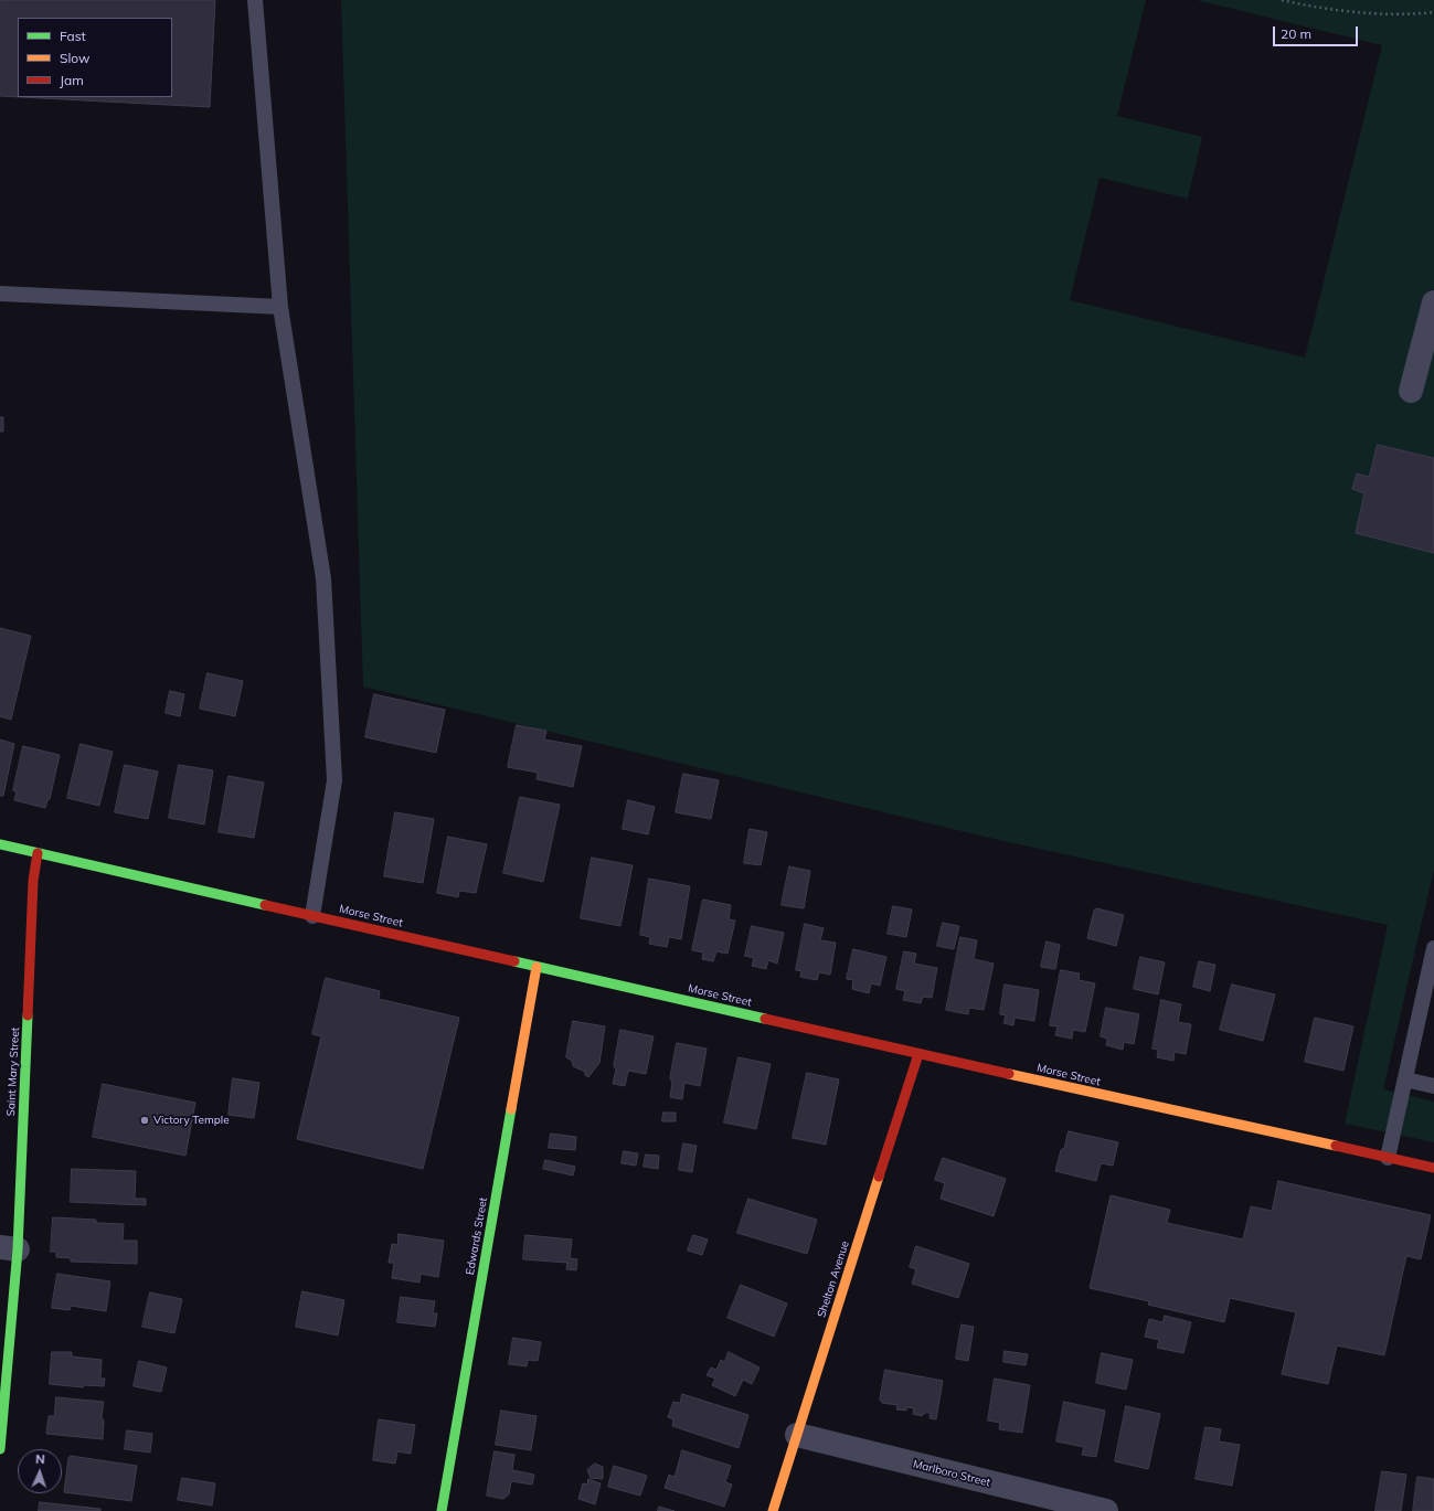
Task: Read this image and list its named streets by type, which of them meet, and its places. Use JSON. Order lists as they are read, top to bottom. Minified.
{"streets":{"street":["Morse Street","Saint Mary Street","Edwards Street","Shelton Avenue","Marlboro Street"]},"crossings":[["Morse Street","Saint Mary Street"],["Morse Street","Edwards Street"],["Morse Street","Shelton Avenue"],["Shelton Avenue","Marlboro Street"]],"places":["Victory Temple"],"legend":["Fast","Slow","Jam"],"scale_bar":"20 m","north":"top"}
